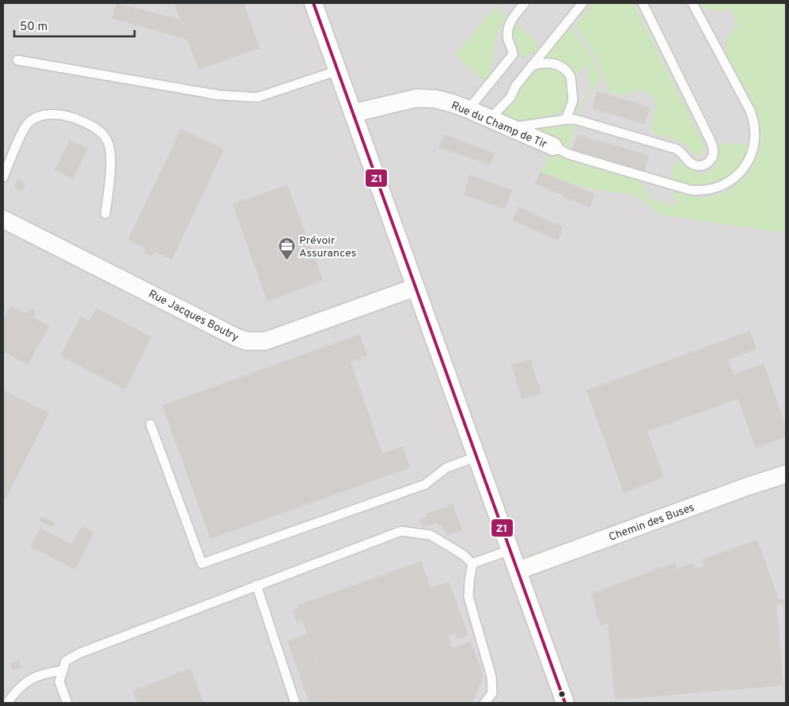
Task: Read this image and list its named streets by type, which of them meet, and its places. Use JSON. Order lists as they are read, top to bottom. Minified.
{"streets":{"street":["Rue du Champ de Tir","Rue Jacques Boutry","Chemin des Buses"]},"places":{"office":["Prévoir Assurances"]},"lines":["transit line Z1"],"scale_bar":"50 m"}
